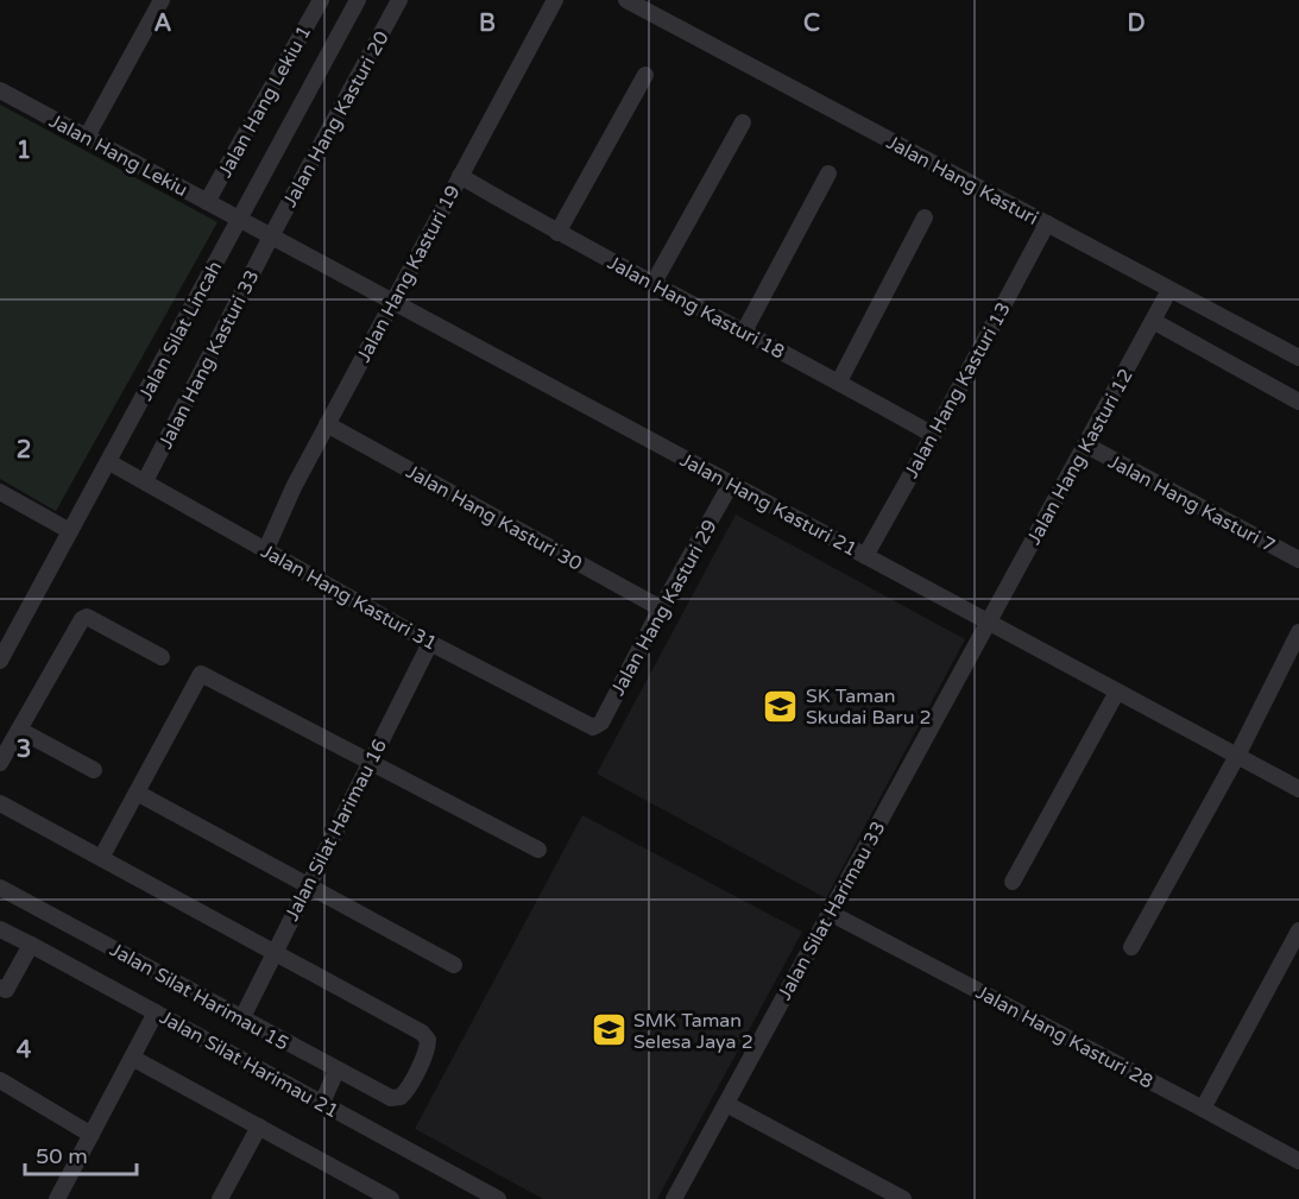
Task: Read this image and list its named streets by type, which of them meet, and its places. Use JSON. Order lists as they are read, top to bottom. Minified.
{"streets":{"street":["Jalan Hang Lekiu 1","Jalan Hang Kasturi 20","Jalan Hang Lekiu","Jalan Hang Kasturi","Jalan Hang Kasturi 19","Jalan Hang Kasturi 18","Jalan Silat Lincah","Jalan Hang Kasturi 33","Jalan Hang Kasturi 13","Jalan Hang Kasturi 12","Jalan Hang Kasturi 7","Jalan Hang Kasturi 21","Jalan Hang Kasturi 30","Jalan Hang Kasturi 31","Jalan Hang Kasturi 29","Jalan Silat Harimau 16","Jalan Silat Harimau 33","Jalan Silat Harimau 15","Jalan Hang Kasturi 28","Jalan Silat Harimau 21"]},"crossings":[["Jalan Hang Lekiu 1","Jalan Hang Lekiu"],["Jalan Hang Kasturi 20","Jalan Hang Kasturi 33"],["Jalan Hang Kasturi 20","Jalan Hang Kasturi 21"],["Jalan Hang Lekiu","Jalan Silat Lincah"],["Jalan Hang Lekiu","Jalan Hang Kasturi 21"],["Jalan Hang Kasturi","Jalan Hang Kasturi 13"],["Jalan Hang Kasturi","Jalan Hang Kasturi 12"],["Jalan Hang Kasturi 19","Jalan Hang Kasturi 18"],["Jalan Hang Kasturi 19","Jalan Hang Kasturi 21"],["Jalan Hang Kasturi 19","Jalan Hang Kasturi 30"],["Jalan Hang Kasturi 19","Jalan Hang Kasturi 31"],["Jalan Hang Kasturi 18","Jalan Hang Kasturi 13"],["Jalan Silat Lincah","Jalan Hang Kasturi 21"],["Jalan Silat Lincah","Jalan Hang Kasturi 31"],["Jalan Hang Kasturi 33","Jalan Hang Kasturi 21"],["Jalan Hang Kasturi 33","Jalan Hang Kasturi 31"],["Jalan Hang Kasturi 13","Jalan Hang Kasturi 21"],["Jalan Hang Kasturi 12","Jalan Hang Kasturi 7"],["Jalan Hang Kasturi 12","Jalan Hang Kasturi 21"],["Jalan Hang Kasturi 12","Jalan Silat Harimau 33"],["Jalan Hang Kasturi 21","Jalan Hang Kasturi 29"],["Jalan Hang Kasturi 21","Jalan Silat Harimau 33"],["Jalan Hang Kasturi 30","Jalan Hang Kasturi 29"],["Jalan Hang Kasturi 31","Jalan Hang Kasturi 29"],["Jalan Hang Kasturi 31","Jalan Silat Harimau 16"],["Jalan Silat Harimau 16","Jalan Silat Harimau 15"],["Jalan Silat Harimau 33","Jalan Hang Kasturi 28"]],"places":{"school or university":["SK Taman Skudai Baru 2","SMK Taman Selesa Jaya 2"]},"scale_bar":"50 m","grid":{"columns":["A","B","C","D"],"rows":["1","2","3","4"]}}
